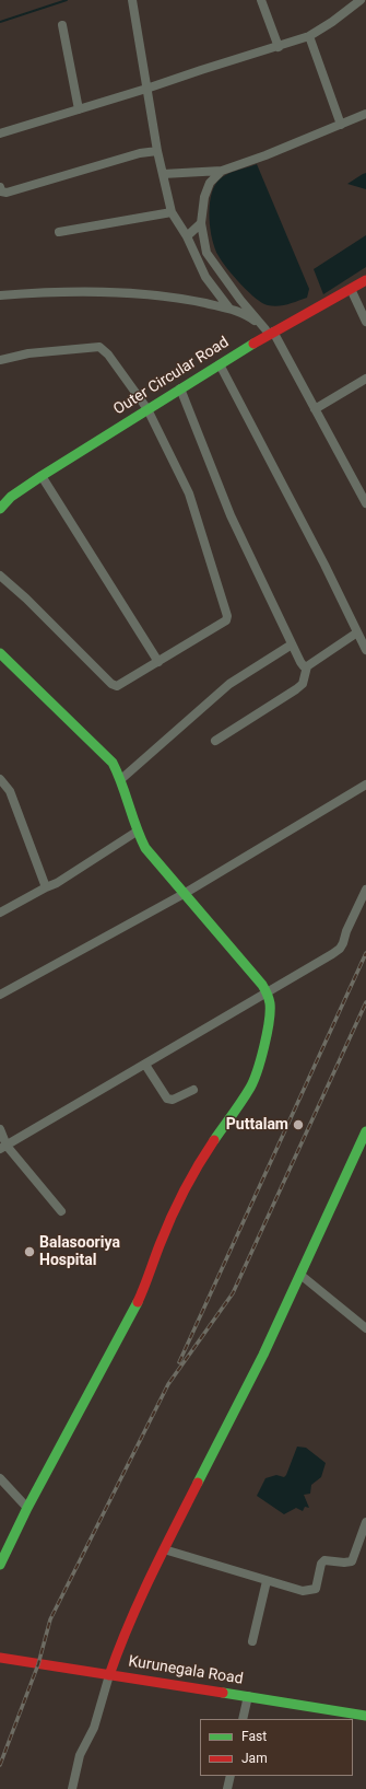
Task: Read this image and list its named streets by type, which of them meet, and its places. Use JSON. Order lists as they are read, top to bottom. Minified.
{"streets":{"main road":["Outer Circular Road","Kurunegala Road"]},"places":["Puttalam","Balasooriya Hospital"],"legend":["Fast","Jam"]}
